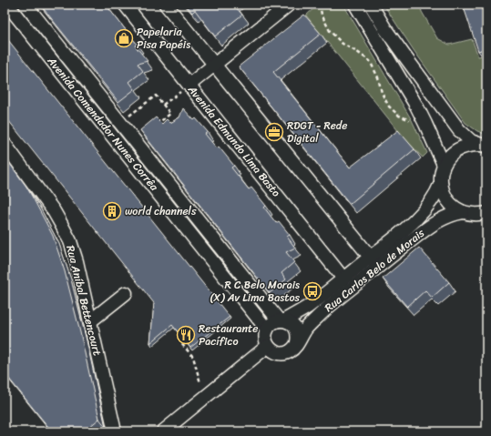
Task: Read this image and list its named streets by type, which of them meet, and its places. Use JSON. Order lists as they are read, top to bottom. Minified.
{"streets":{"street":["Avenida Comendador Nunes Corrêa","Avenida Edmundo Lima Basto","Rua Carlos Belo de Morais","Rua Aníbal Bettencourt"]},"crossings":[["Avenida Comendador Nunes Corrêa","Rua Carlos Belo de Morais"]],"places":{"shop":["Papelaria Pisa Papéis"],"office":["RDGT - Rede Digital"],"building":["world channels"],"bus stop":["R C Belo Morais (X) Av Lima Bastos"],"restaurant":["Restaurante Pacífico"]}}
